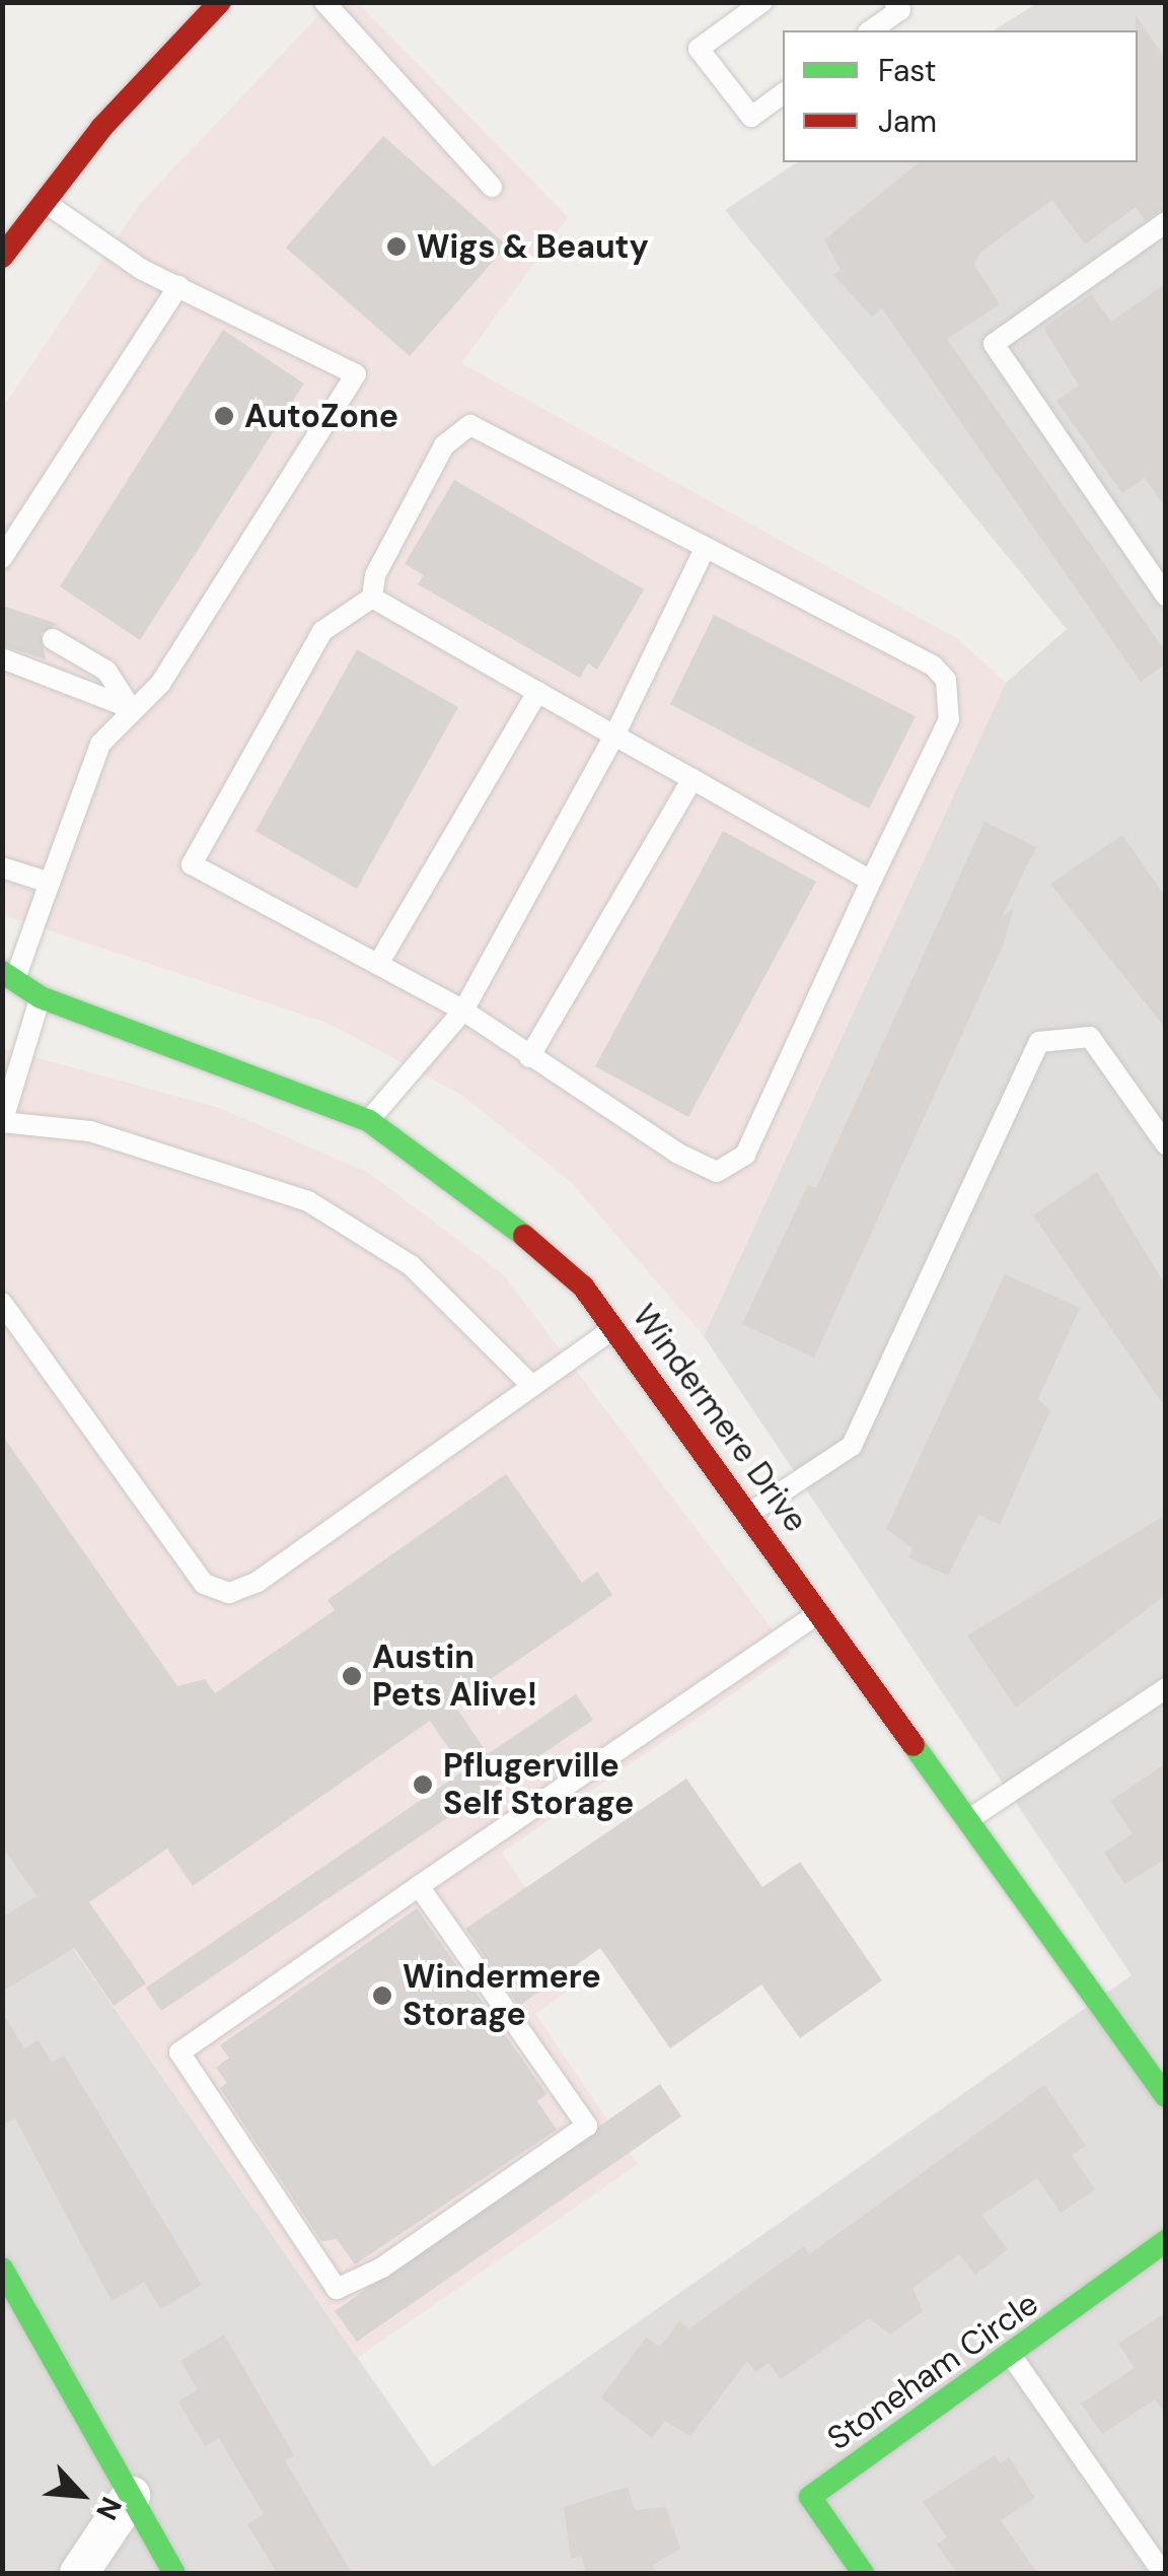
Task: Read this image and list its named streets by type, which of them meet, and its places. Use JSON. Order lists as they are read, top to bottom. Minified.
{"streets":{"street":["Windermere Drive","Stoneham Circle"]},"places":["Wigs & Beauty","AutoZone","Austin Pets Alive!","Pflugerville Self Storage","Windermere Storage"],"legend":["Fast","Jam"],"north":"bottom right"}
